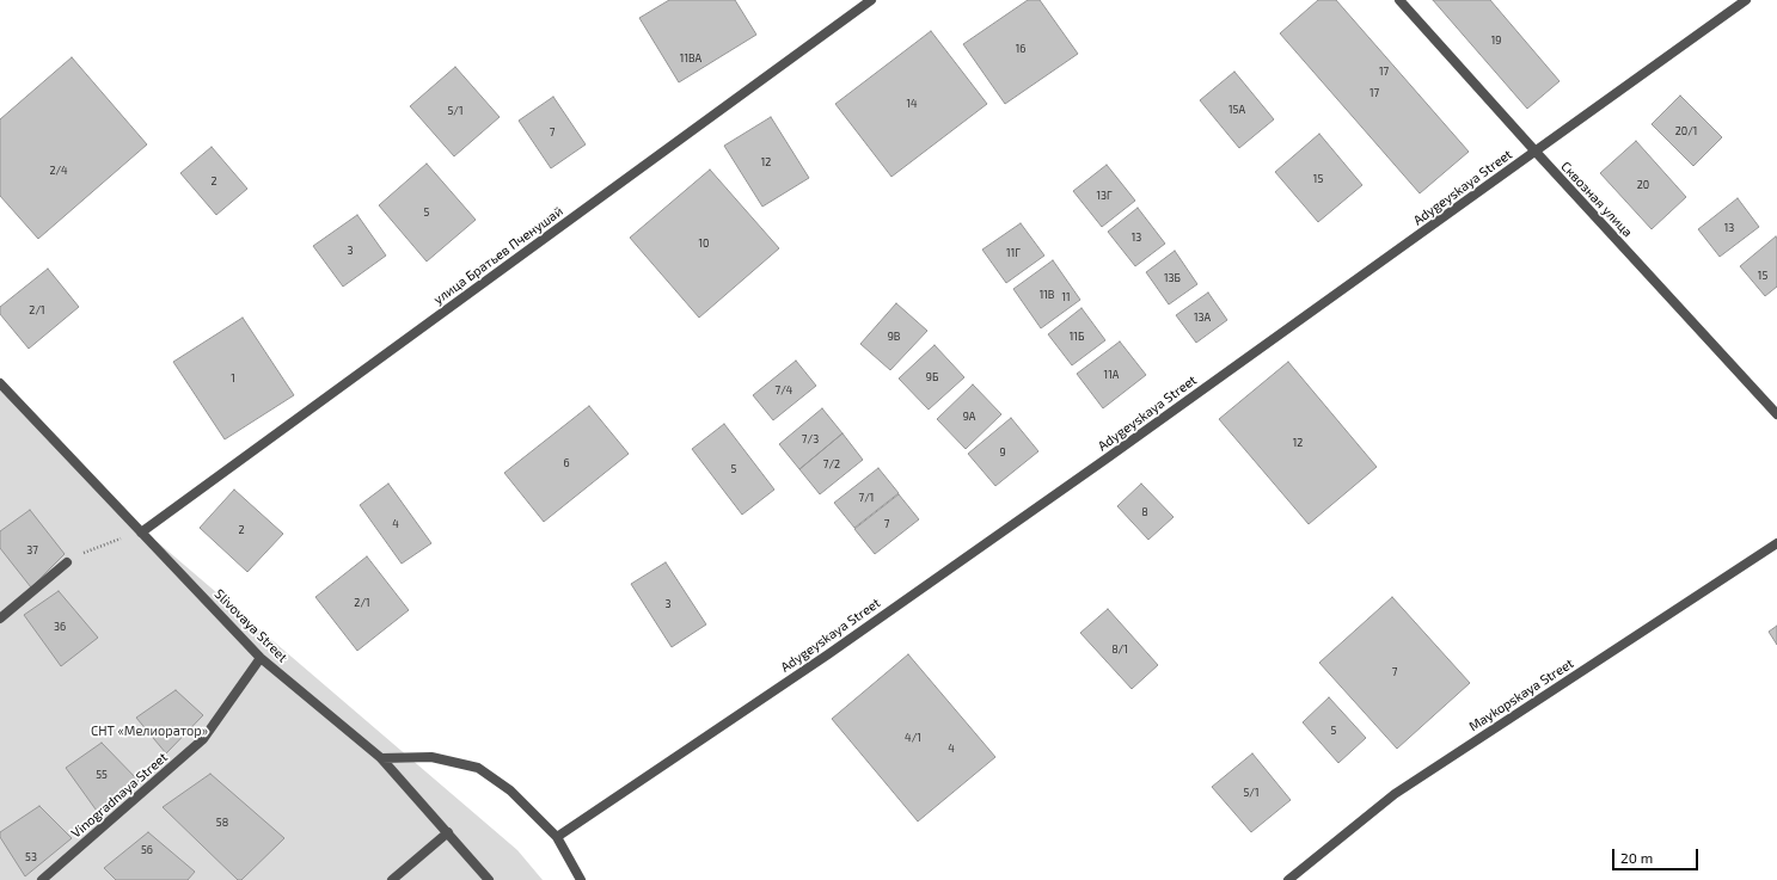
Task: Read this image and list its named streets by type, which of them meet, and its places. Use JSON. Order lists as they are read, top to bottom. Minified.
{"streets":{"street":["Adygeyskaya Street","Сквозная улица","улица Братьев Пченушай","Slivovaya Street","Maykopskaya Street","Vinogradnaya Street"]},"crossings":[["Adygeyskaya Street","Сквозная улица"],["улица Братьев Пченушай","Slivovaya Street"],["Slivovaya Street","Vinogradnaya Street"]],"parks":["СНТ «Мелиоратор»"],"house_numbers":["19","16","11ВА","17","17","14","15А","5/1","20/1","7","12","2/4","15","2","20","13Г","5","13","13","10","3","11Г","15","13Б","11В","11","2/1","13А","9В","11Б","11А","9Б","1","7/4","9А","7/3","12","9","6","7/2","5","7/1","8","4","7","2","37","2/1","3","36","8/1","7","5","4/1","4","55","5/1","58","56","53"],"scale_bar":"20 m"}
